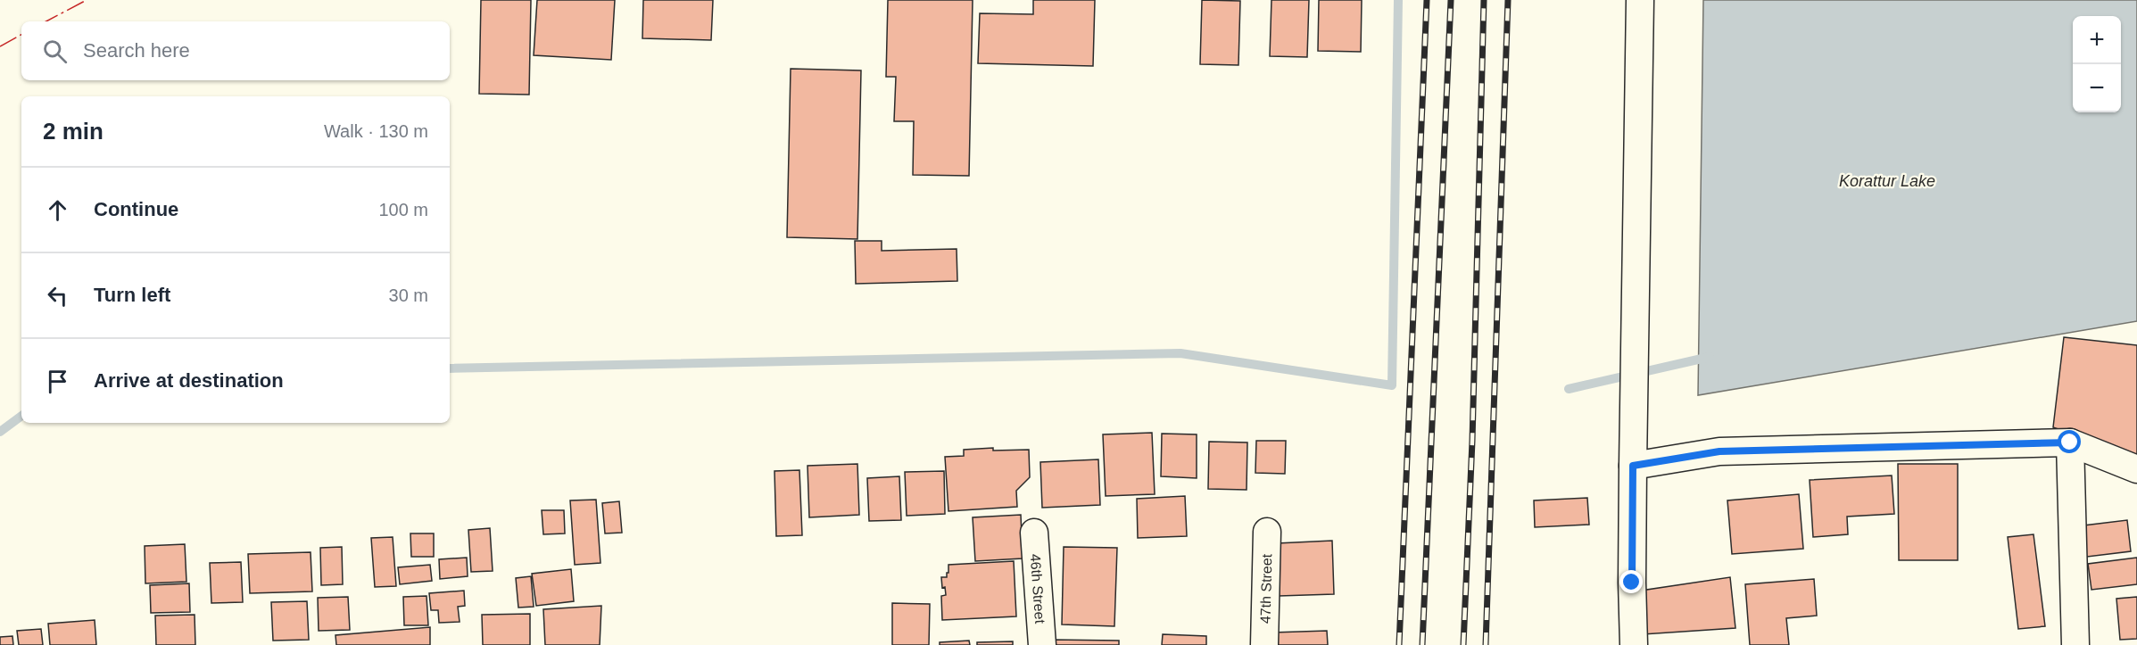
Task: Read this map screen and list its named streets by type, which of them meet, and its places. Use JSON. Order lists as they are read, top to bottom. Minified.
{"streets":{"street":["47th Street","46th Street"]},"water":["Korattur Lake"],"page":{"map_buttons":["+","−"],"search":"Search here","heading":["2 min","Walk · 130 m"],"list":[["Continue","100 m"],["Turn left","30 m"],"Arrive at destination"]}}
